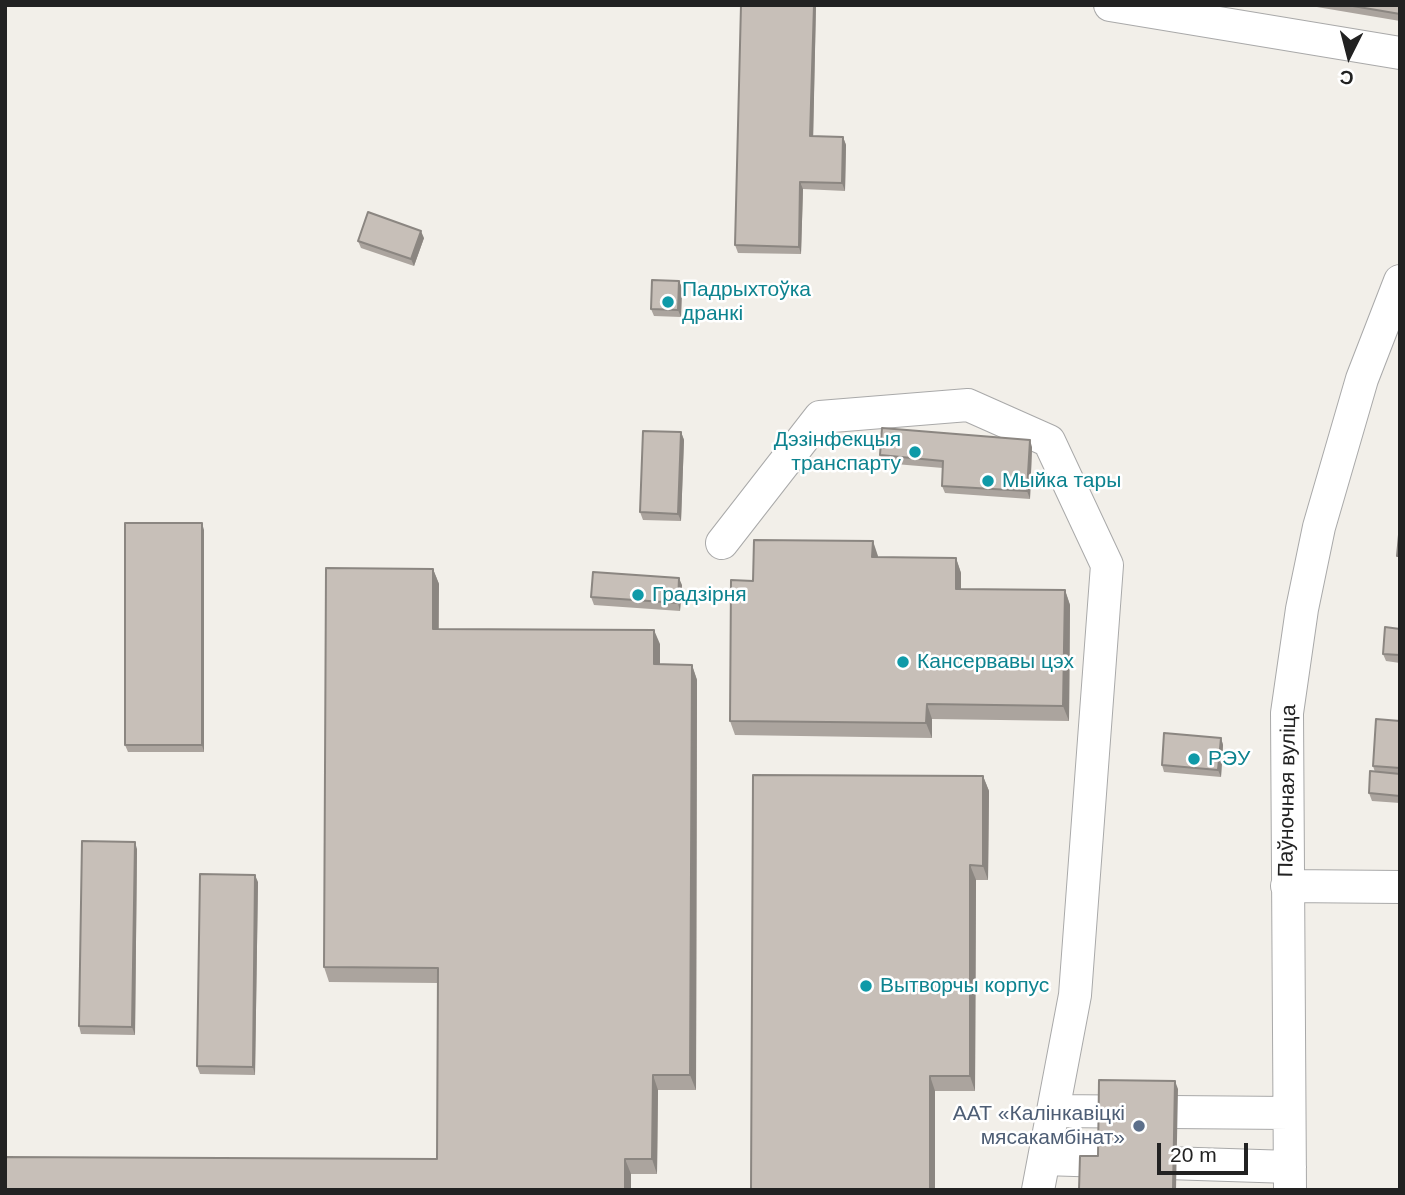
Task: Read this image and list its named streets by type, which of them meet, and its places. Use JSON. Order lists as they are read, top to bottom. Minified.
{"streets":{"street":["Паўночная вуліца"]},"places":["Падрыхтоўка дранкі","Дэзінфекцыя транспарту","Мыйка тары","Градзірня","Кансервавы цэх","РЭУ","Вытворчы корпус","ААТ «Калінкавіцкі мясакамбінат»"],"scale_bar":"20 m","north":"bottom"}
